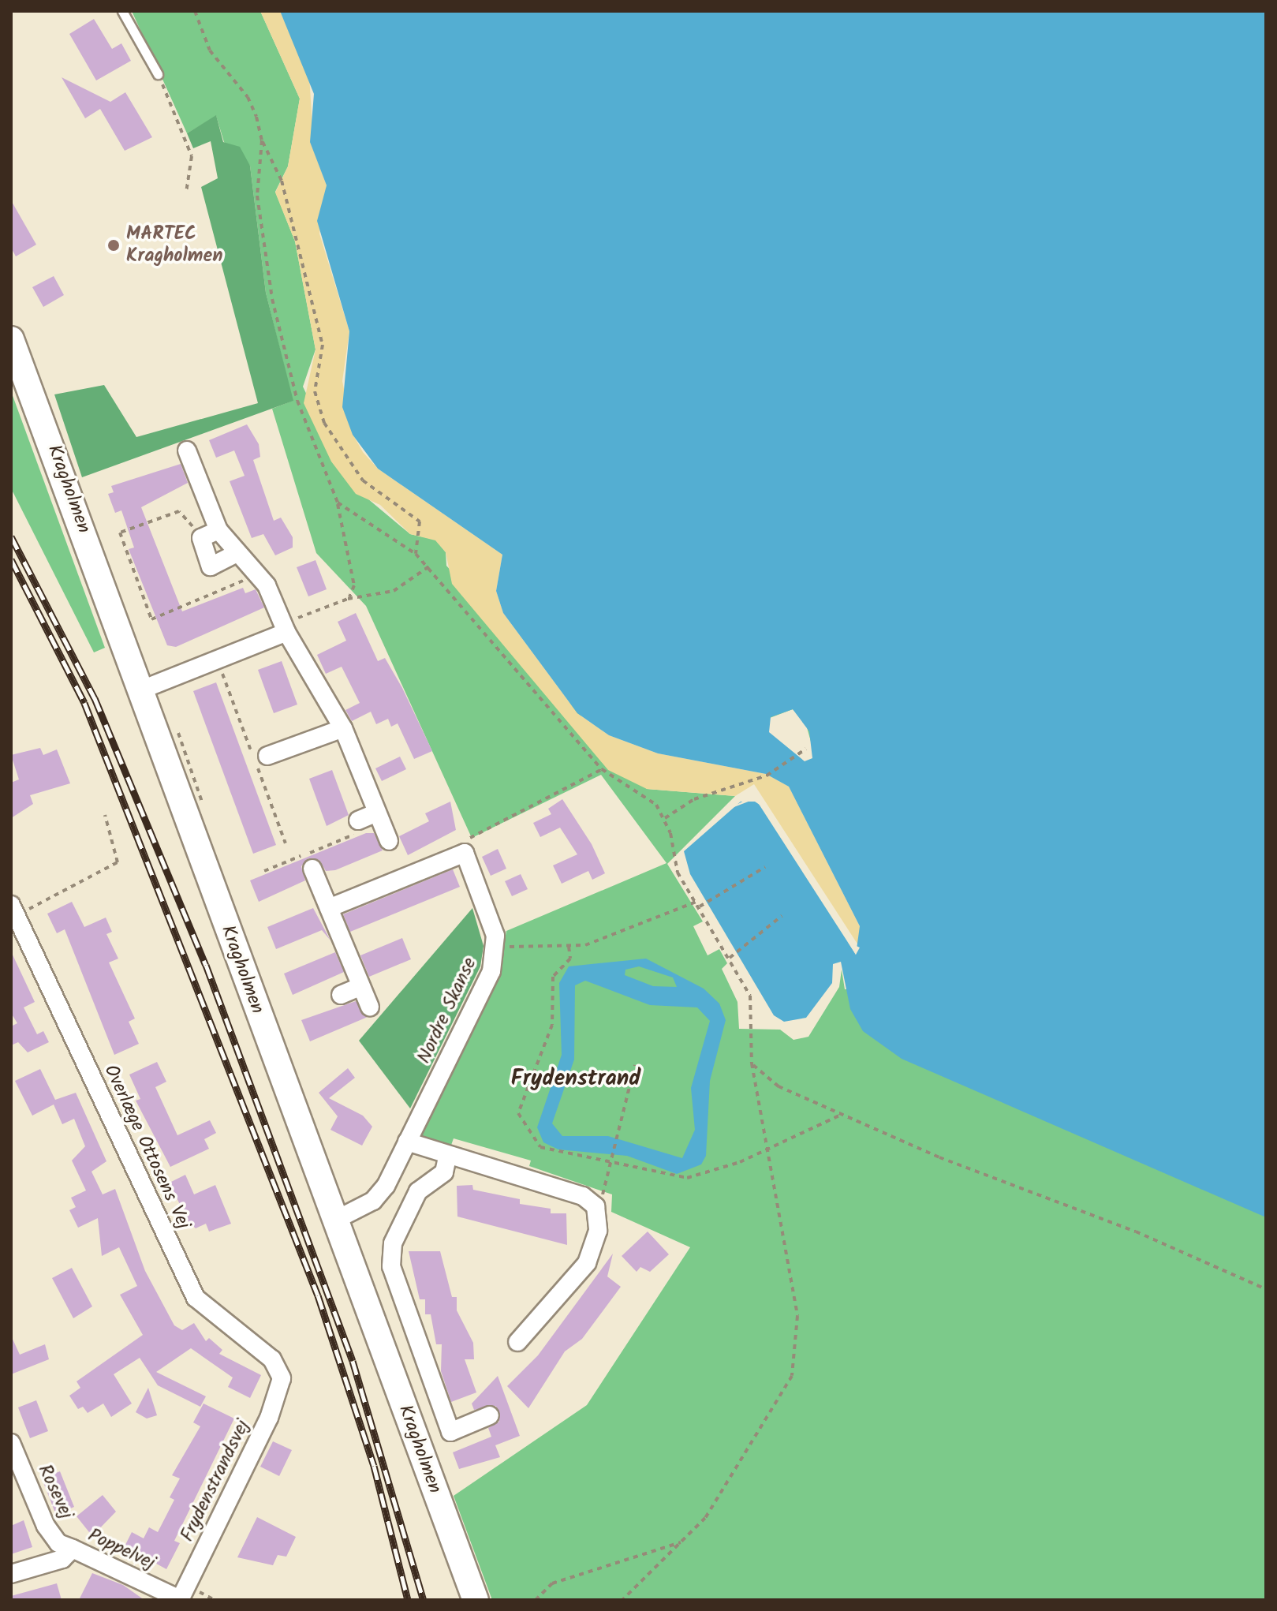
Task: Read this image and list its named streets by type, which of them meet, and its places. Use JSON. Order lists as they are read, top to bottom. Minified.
{"streets":{"street":["Kragholmen","Nordre Skanse","Overlæge Ottosens Vej","Frydenstrandsvej","Rosevej","Poppelvej"]},"crossings":[["Kragholmen","Nordre Skanse"],["Overlæge Ottosens Vej","Frydenstrandsvej"],["Frydenstrandsvej","Poppelvej"],["Rosevej","Poppelvej"]],"districts":["Frydenstrand"],"places":["MARTEC Kragholmen"]}
